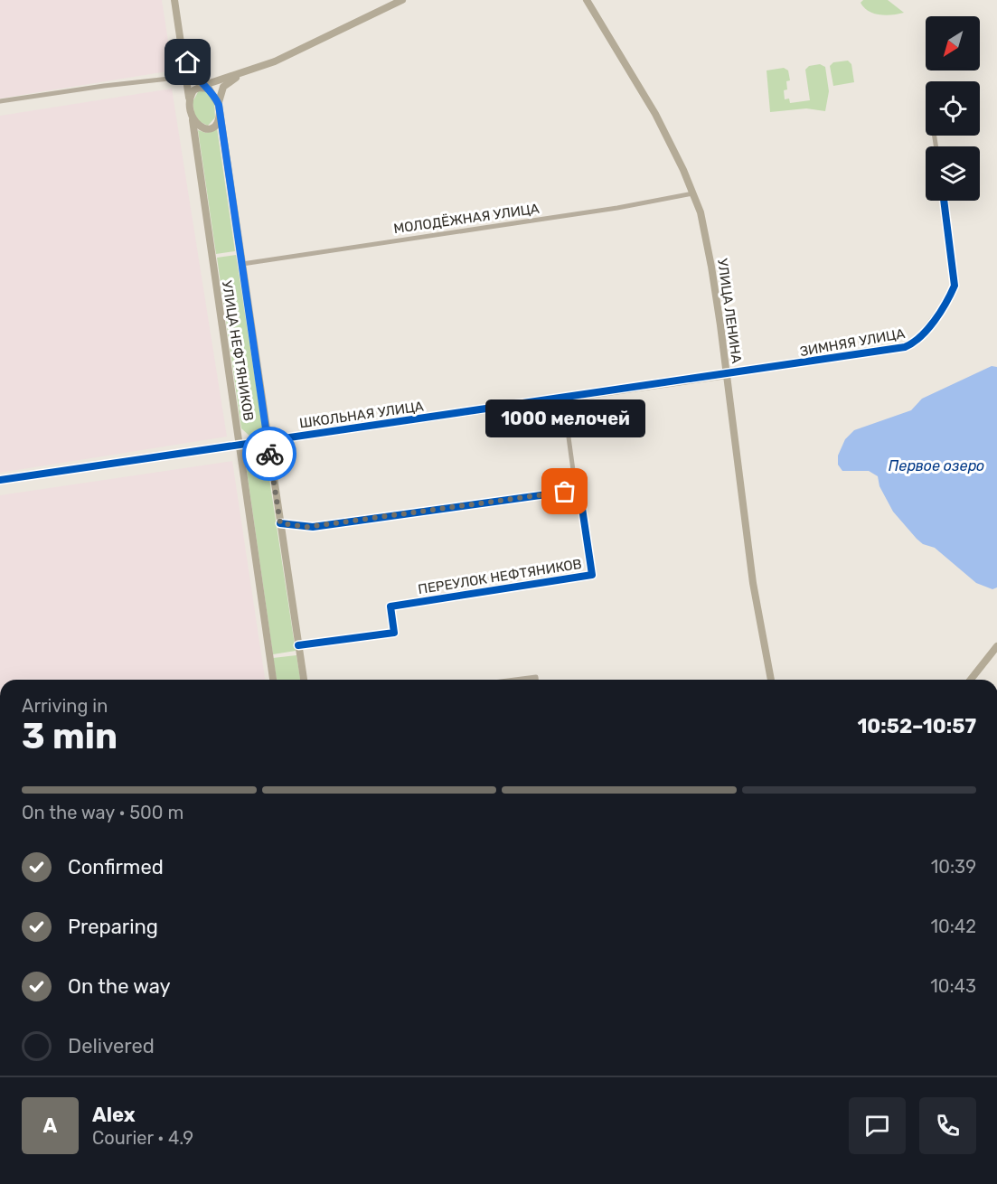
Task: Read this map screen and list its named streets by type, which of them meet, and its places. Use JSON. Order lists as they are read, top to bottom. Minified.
{"streets":{"main road":["УЛИЦА ЛЕНИНА","УЛИЦА НЕФТЯНИКОВ","ШКОЛЬНАЯ УЛИЦА"],"street":["МОЛОДЁЖНАЯ УЛИЦА","ЗИМНЯЯ УЛИЦА","ПЕРЕУЛОК НЕФТЯНИКОВ"]},"crossings":[["МОЛОДЁЖНАЯ УЛИЦА","УЛИЦА ЛЕНИНА"],["МОЛОДЁЖНАЯ УЛИЦА","УЛИЦА НЕФТЯНИКОВ"],["УЛИЦА ЛЕНИНА","ЗИМНЯЯ УЛИЦА"],["УЛИЦА ЛЕНИНА","ШКОЛЬНАЯ УЛИЦА"],["ЗИМНЯЯ УЛИЦА","ШКОЛЬНАЯ УЛИЦА"],["УЛИЦА НЕФТЯНИКОВ","ШКОЛЬНАЯ УЛИЦА"],["УЛИЦА НЕФТЯНИКОВ","ПЕРЕУЛОК НЕФТЯНИКОВ"],["ШКОЛЬНАЯ УЛИЦА","ПЕРЕУЛОК НЕФТЯНИКОВ"]],"water":["Первое озеро"],"places":["1000 мелочей"],"north":"bottom left","page":{"bubble":"1000 мелочей","heading":["3 min","Arriving in","10:52–10:57"],"panel":["Alex","Courier · 4.9"],"bar":"On the way · 500 m","list":[["Confirmed","10:39"],["Preparing","10:42"],["On the way","10:43"],"Delivered"],"round":"A"}}
